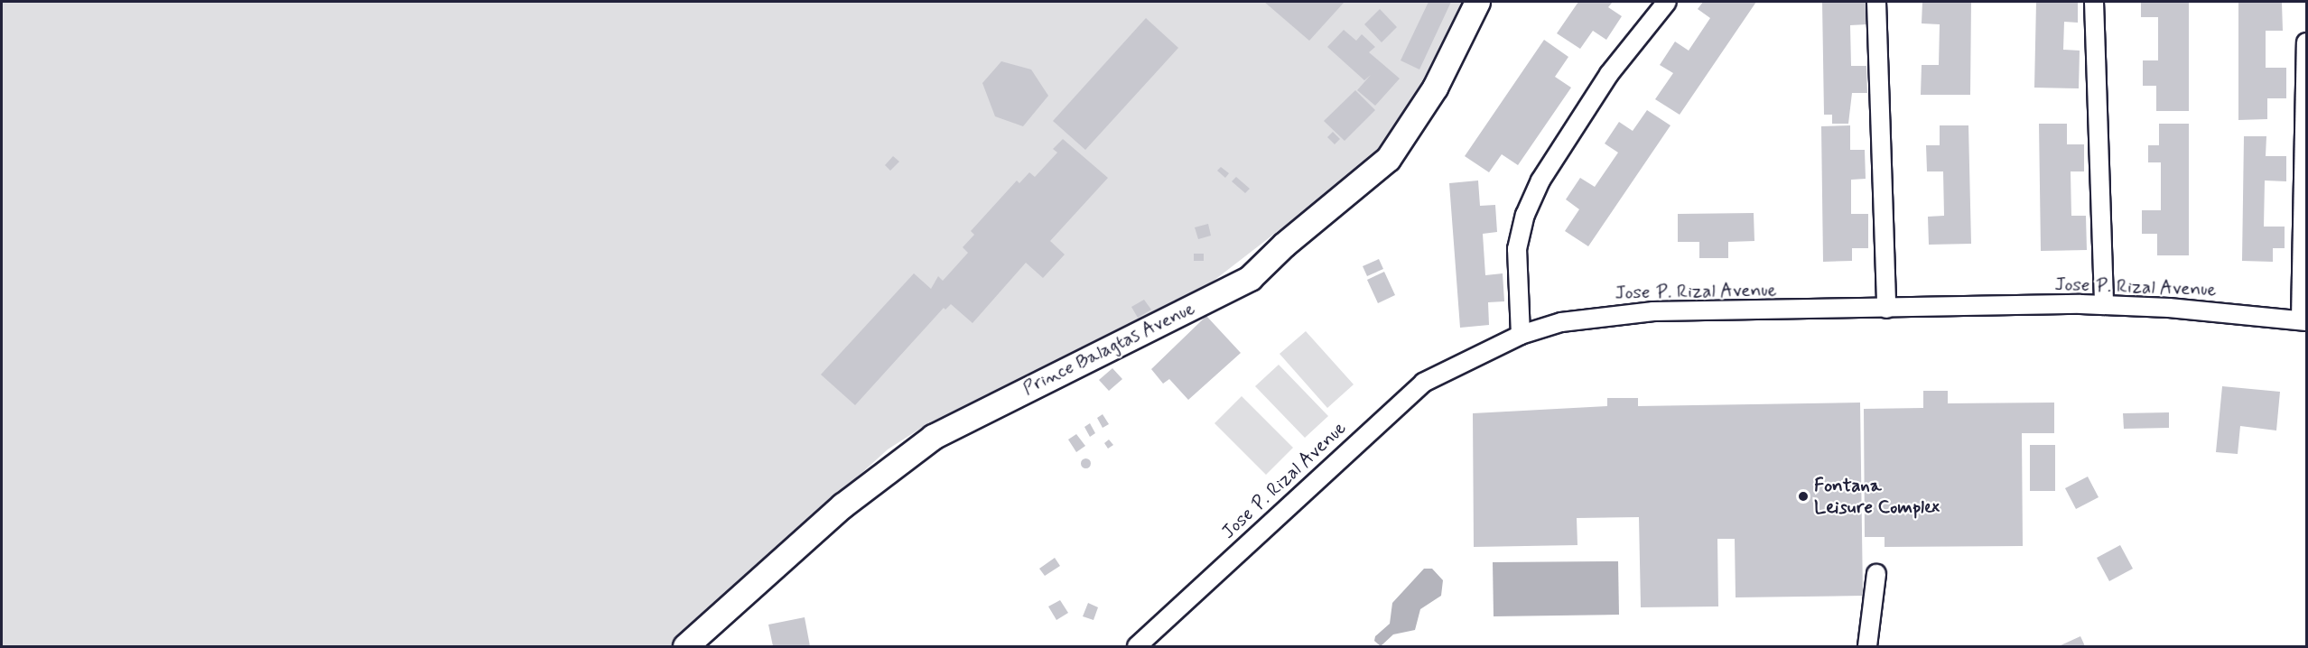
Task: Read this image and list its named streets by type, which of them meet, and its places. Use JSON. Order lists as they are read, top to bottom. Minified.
{"streets":{"main road":["Prince Balagtas Avenue"],"street":["Jose P. Rizal Avenue"]},"places":["Fontana Leisure Complex"]}
